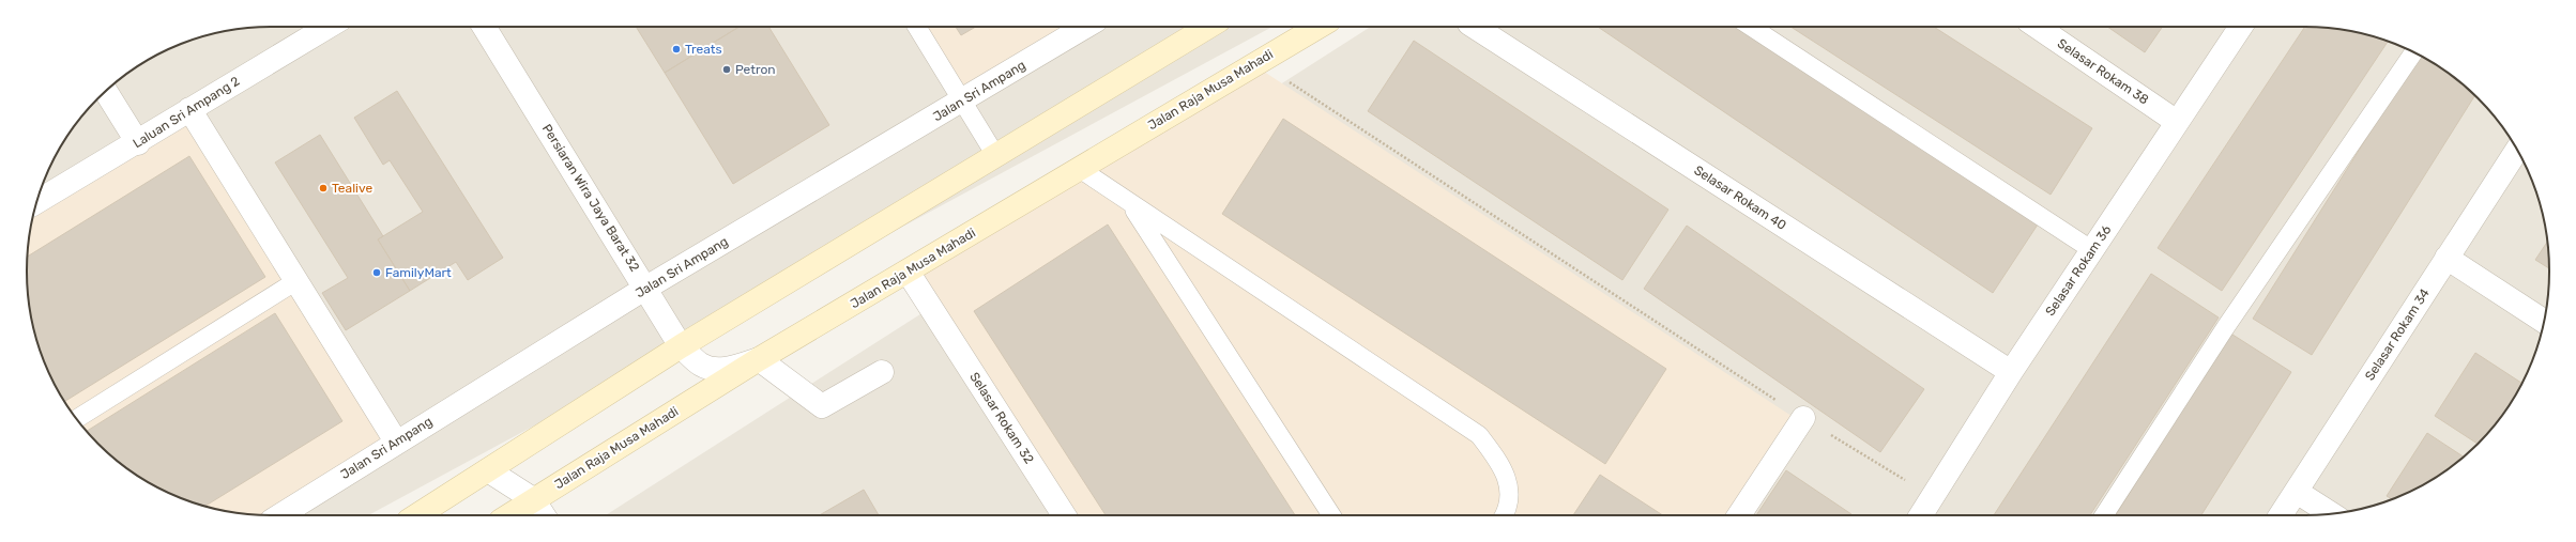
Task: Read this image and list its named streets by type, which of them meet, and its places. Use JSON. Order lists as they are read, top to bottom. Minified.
{"streets":{"main road":["Jalan Raja Musa Mahadi"],"street":["Selasar Rokam 38","Jalan Sri Ampang","Laluan Sri Ampang 2","Persiaran Wira Jaya Barat 32","Selasar Rokam 40","Selasar Rokam 36","Selasar Rokam 34","Selasar Rokam 32"]},"crossings":[["Selasar Rokam 38","Selasar Rokam 36"],["Jalan Raja Musa Mahadi","Persiaran Wira Jaya Barat 32"],["Jalan Raja Musa Mahadi","Selasar Rokam 32"],["Jalan Sri Ampang","Persiaran Wira Jaya Barat 32"],["Selasar Rokam 40","Selasar Rokam 36"]],"places":["Treats","Petron","Tealive","FamilyMart"]}
